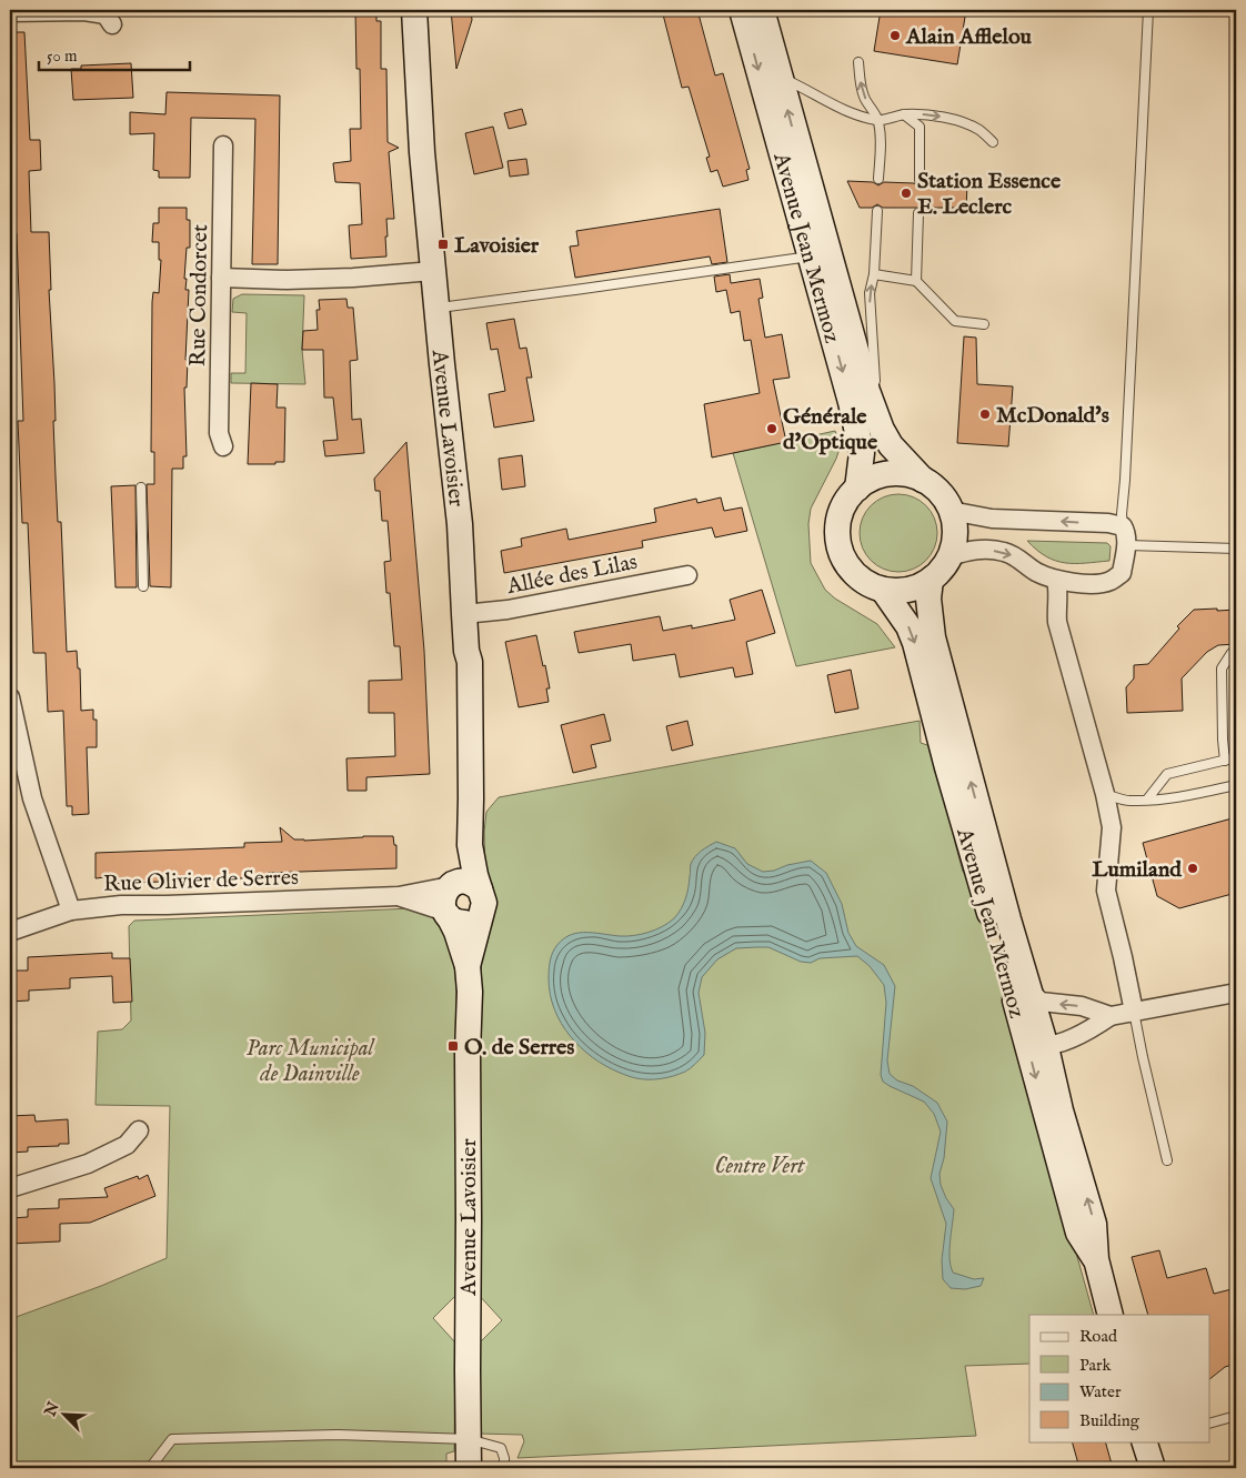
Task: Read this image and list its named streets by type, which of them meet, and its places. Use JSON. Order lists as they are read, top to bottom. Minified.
{"streets":{"main road":["Avenue Jean Mermoz","Avenue Lavoisier"],"street":["Rue Condorcet","Allée des Lilas","Rue Olivier de Serres"]},"crossings":[["Avenue Lavoisier","Allée des Lilas"],["Avenue Lavoisier","Rue Olivier de Serres"]],"parks":["Parc Municipal de Dainville","Centre Vert"],"places":{"other":["Alain Afflelou","Station Essence E. Leclerc","McDonald's","Générale d'Optique","Lumiland"],"transit":["Lavoisier","O. de Serres"]},"legend":["Road","Park","Water","Building"],"scale_bar":"50 m","north":"top left"}
